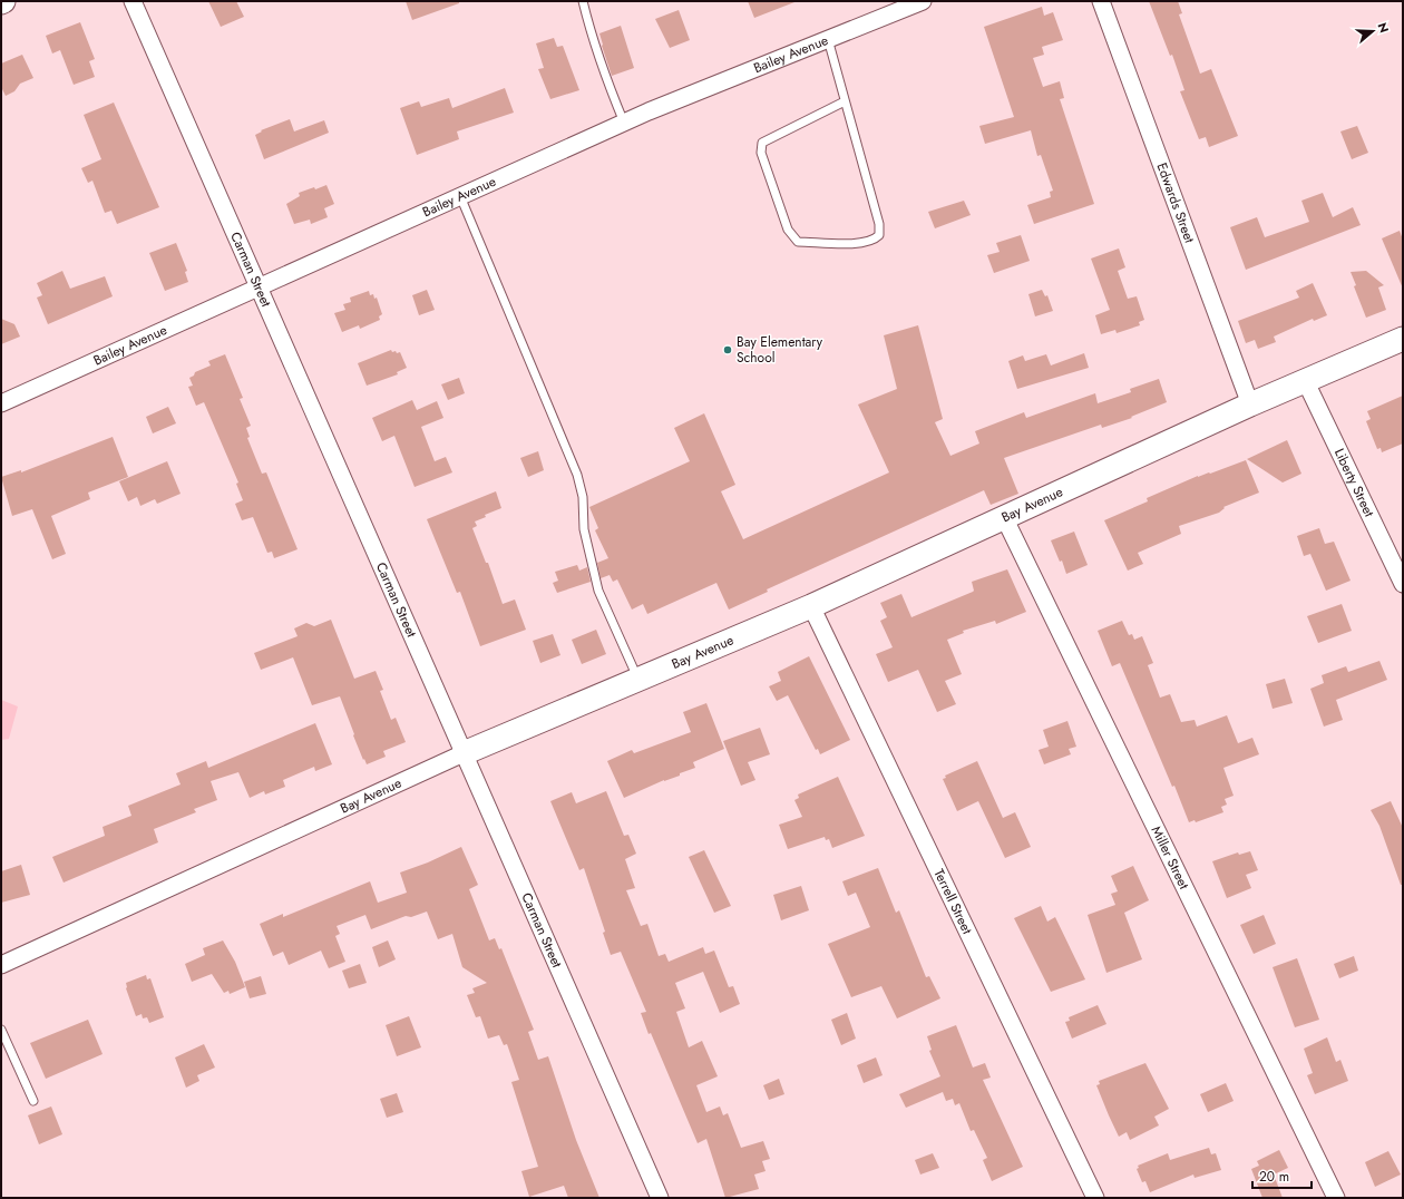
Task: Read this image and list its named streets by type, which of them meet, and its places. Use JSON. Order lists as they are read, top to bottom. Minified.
{"streets":{"street":["Bailey Avenue","Edwards Street","Carman Street","Liberty Street","Bay Avenue","Miller Street","Terrell Street"]},"crossings":[["Bailey Avenue","Carman Street"],["Edwards Street","Bay Avenue"],["Carman Street","Bay Avenue"],["Liberty Street","Bay Avenue"],["Bay Avenue","Miller Street"],["Bay Avenue","Terrell Street"]],"places":["Bay Elementary School"],"scale_bar":"20 m","north":"right"}
